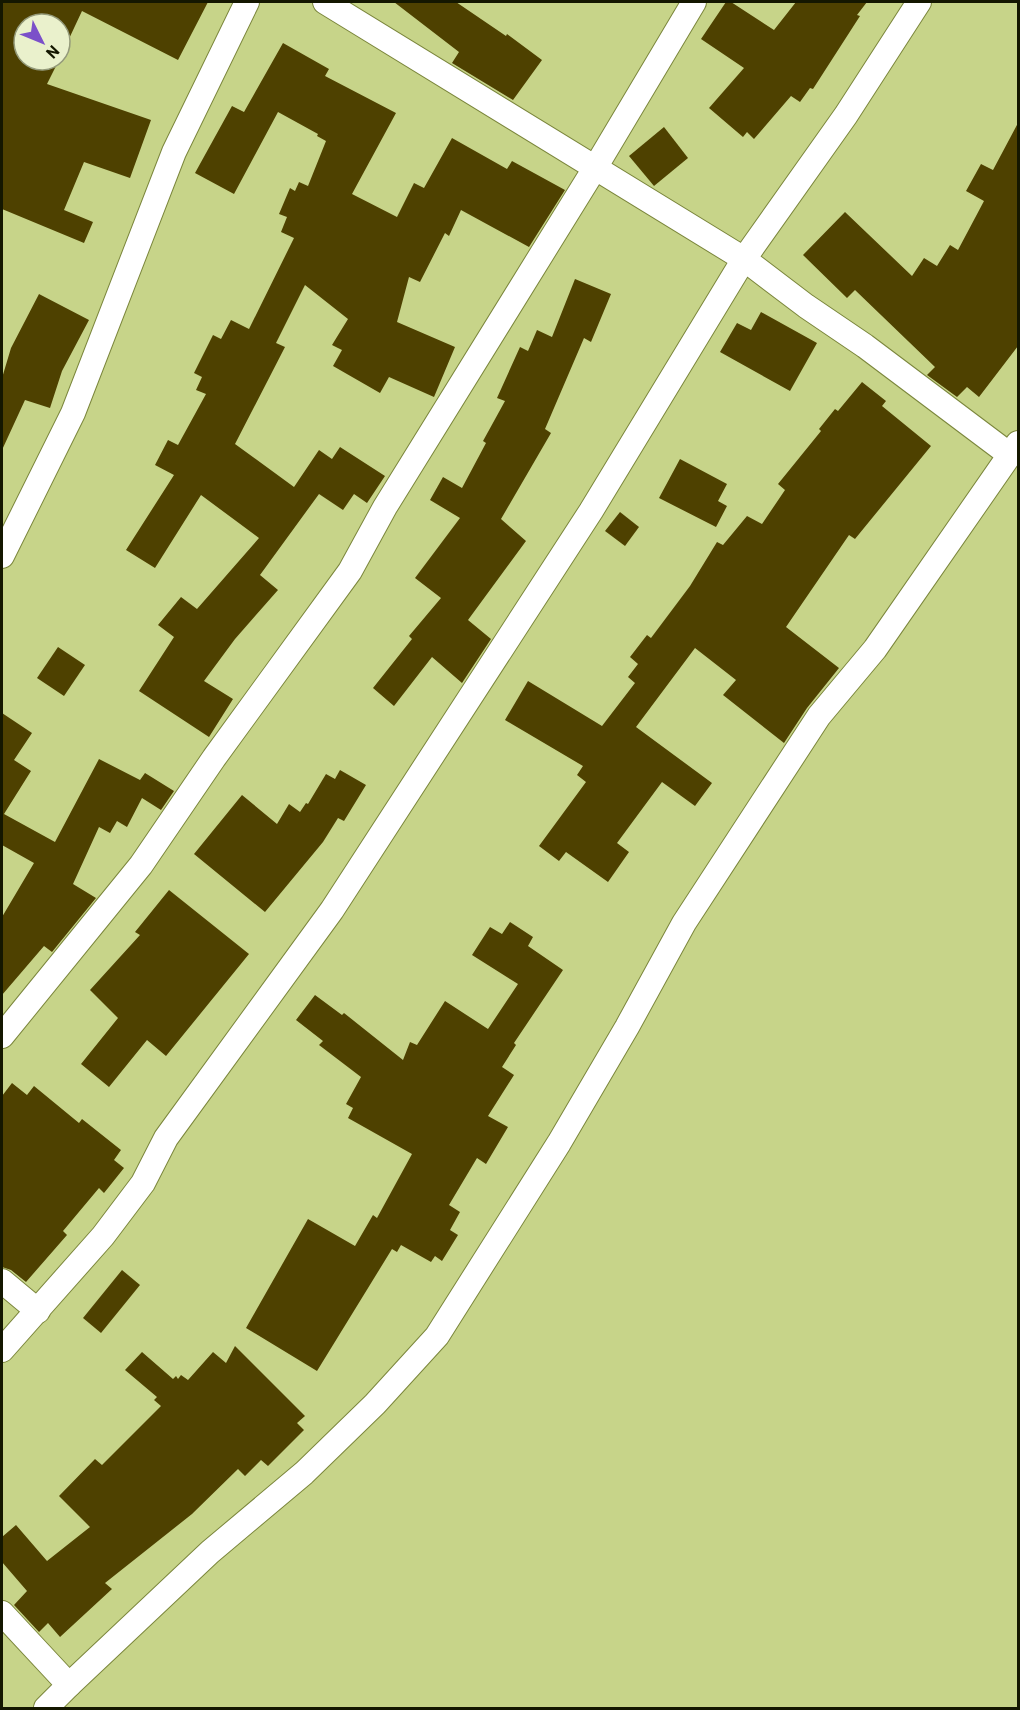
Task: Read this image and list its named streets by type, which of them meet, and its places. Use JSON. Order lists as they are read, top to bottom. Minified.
{"north":"bottom right"}
